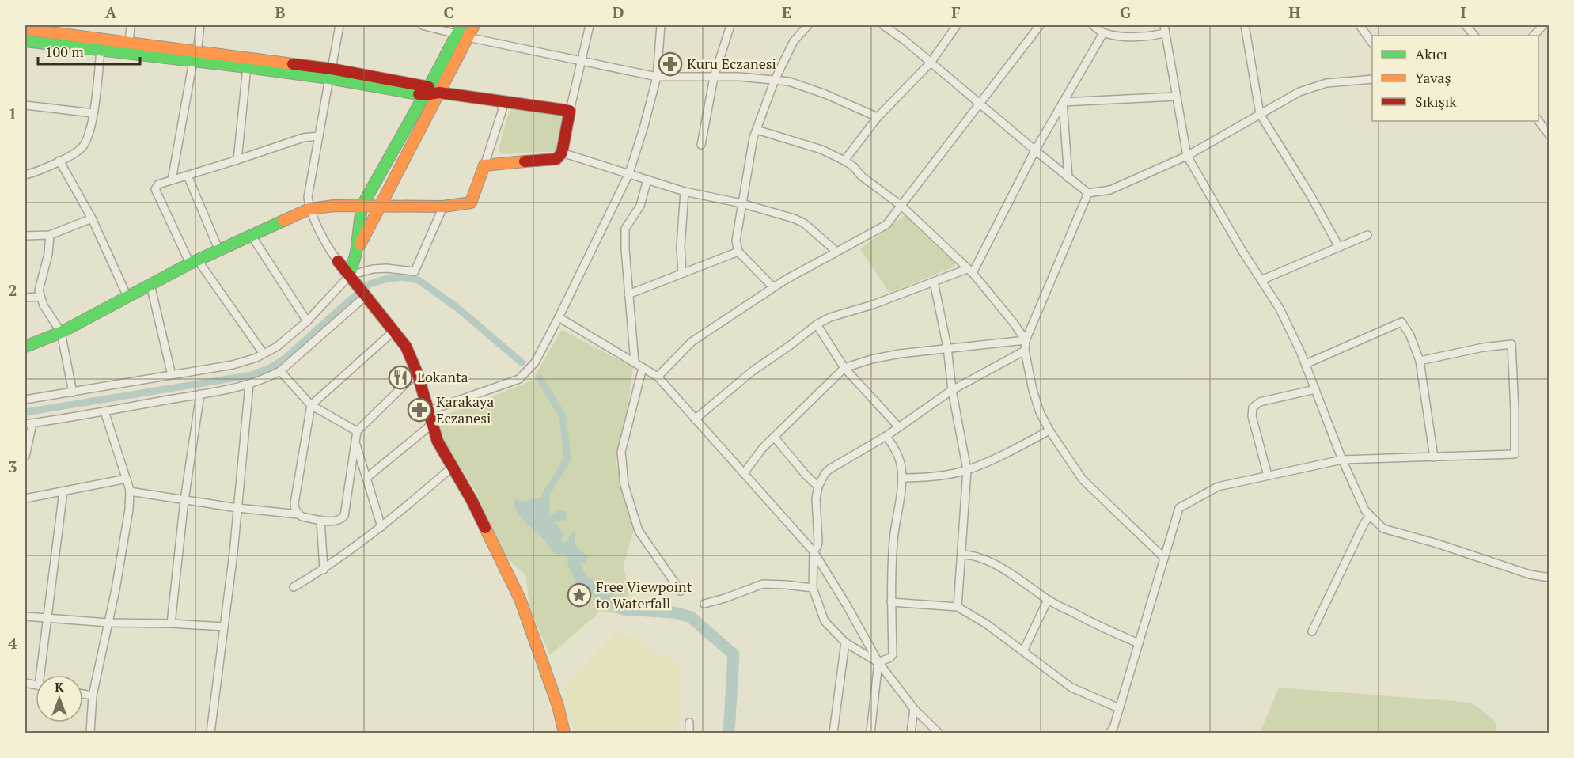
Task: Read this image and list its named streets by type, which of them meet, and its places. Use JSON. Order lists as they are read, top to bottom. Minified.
{"places":{"pharmacy":["Kuru Eczanesi","Karakaya Eczanesi"],"restaurant":["Lokanta"],"place":["Free Viewpoint to Waterfall"]},"legend":["Akıcı","Yavaş","Sıkışık"],"scale_bar":"100 m","north":"top","grid":{"columns":["A","B","C","D","E","F","G","H","I"],"rows":["1","2","3","4"]}}
